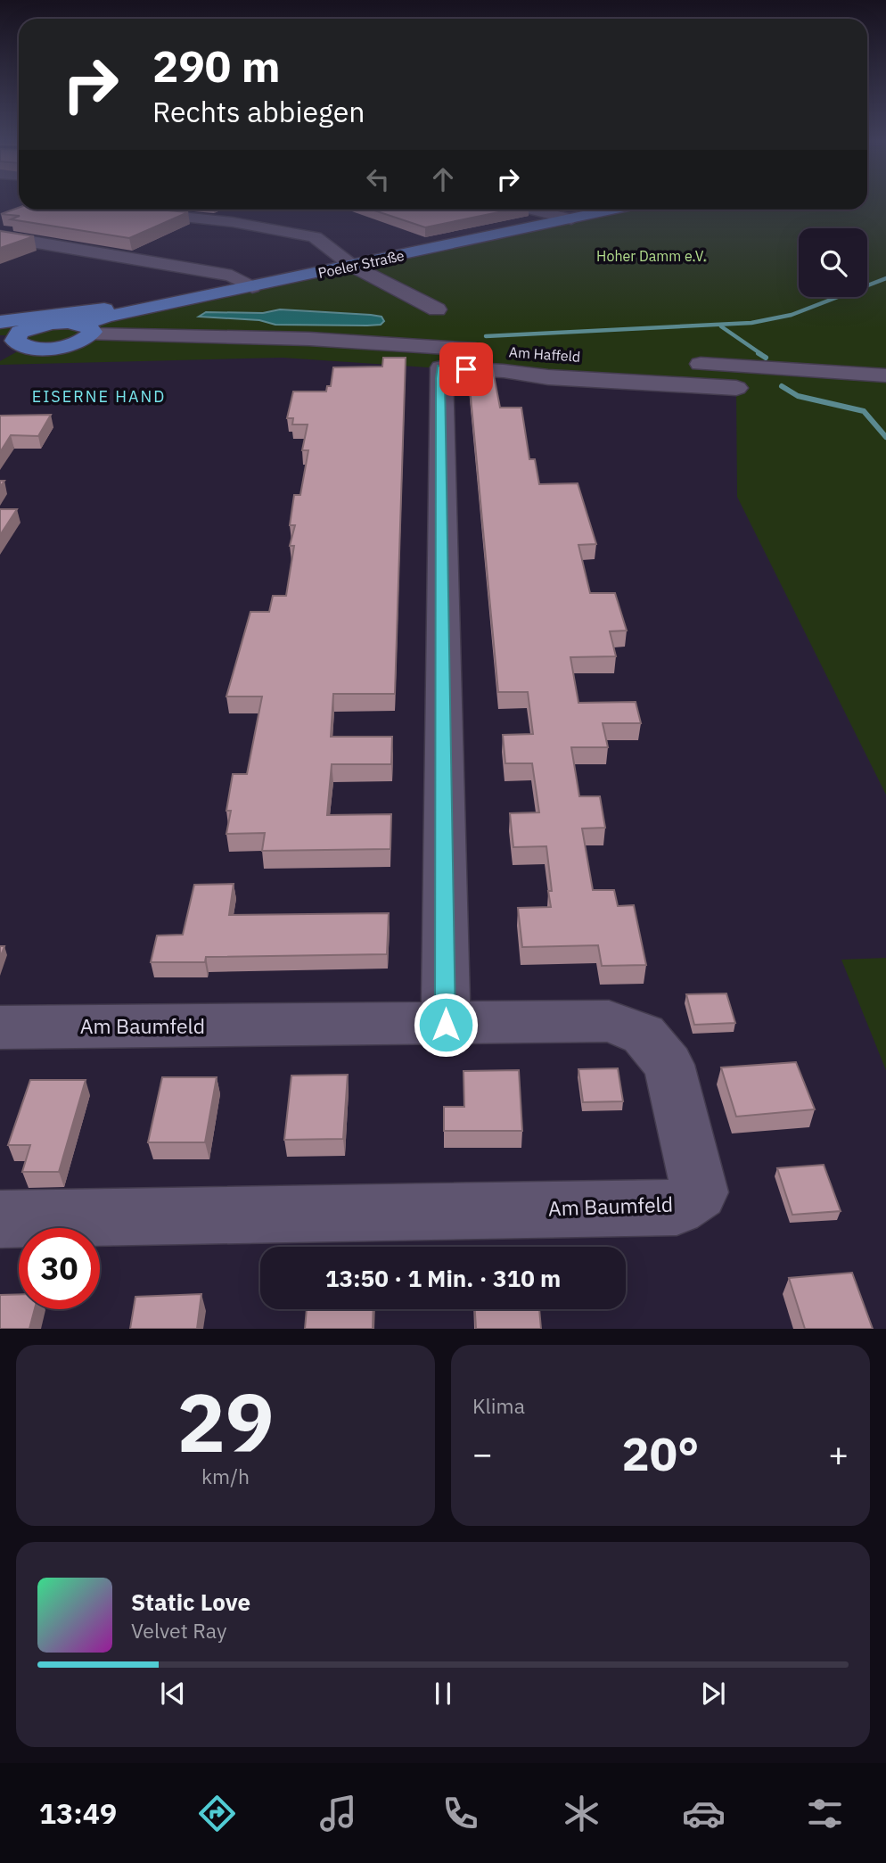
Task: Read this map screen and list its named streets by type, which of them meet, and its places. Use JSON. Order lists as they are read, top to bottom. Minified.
{"streets":{"main road":["Poeler Straße"],"street":["Am Haffeld","Am Baumfeld"]},"crossings":[["Poeler Straße","Am Haffeld"]],"districts":["EISERNE HAND"],"parks":["Hoher Damm e.V."],"page":{"turn":["290 m","Rechts abbiegen"],"limit":"30","trip":"13:50 · 1 Min. · 310 m","tile":[["29","km/h"],"Klima"],"heat":["−","20°","+"],"song":["Static Love","Velvet Ray"],"tabs":"13:49"}}
